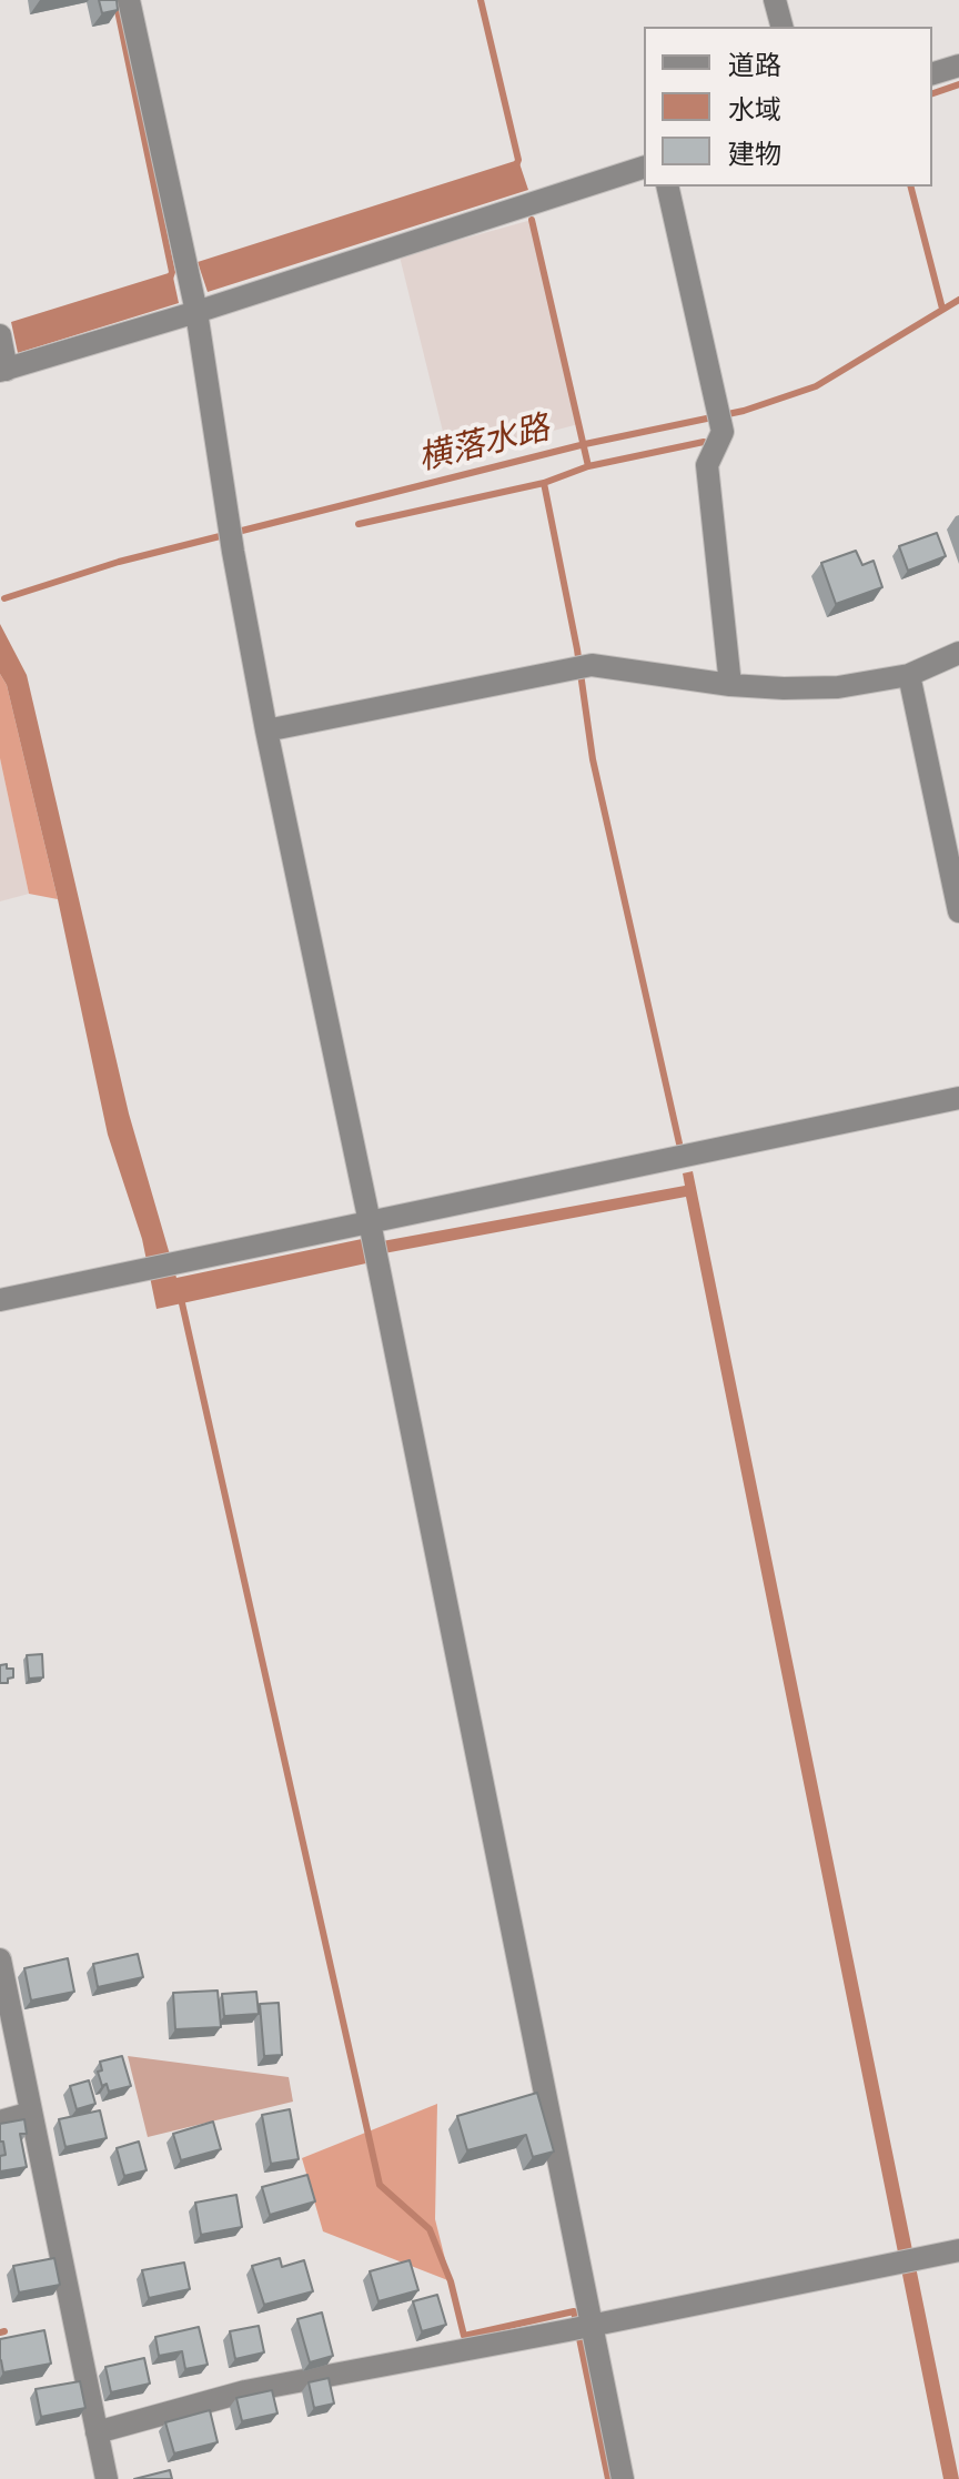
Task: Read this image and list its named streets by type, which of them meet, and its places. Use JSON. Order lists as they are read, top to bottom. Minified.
{"water":["横落水路"],"legend":["道路","水域","建物"]}
